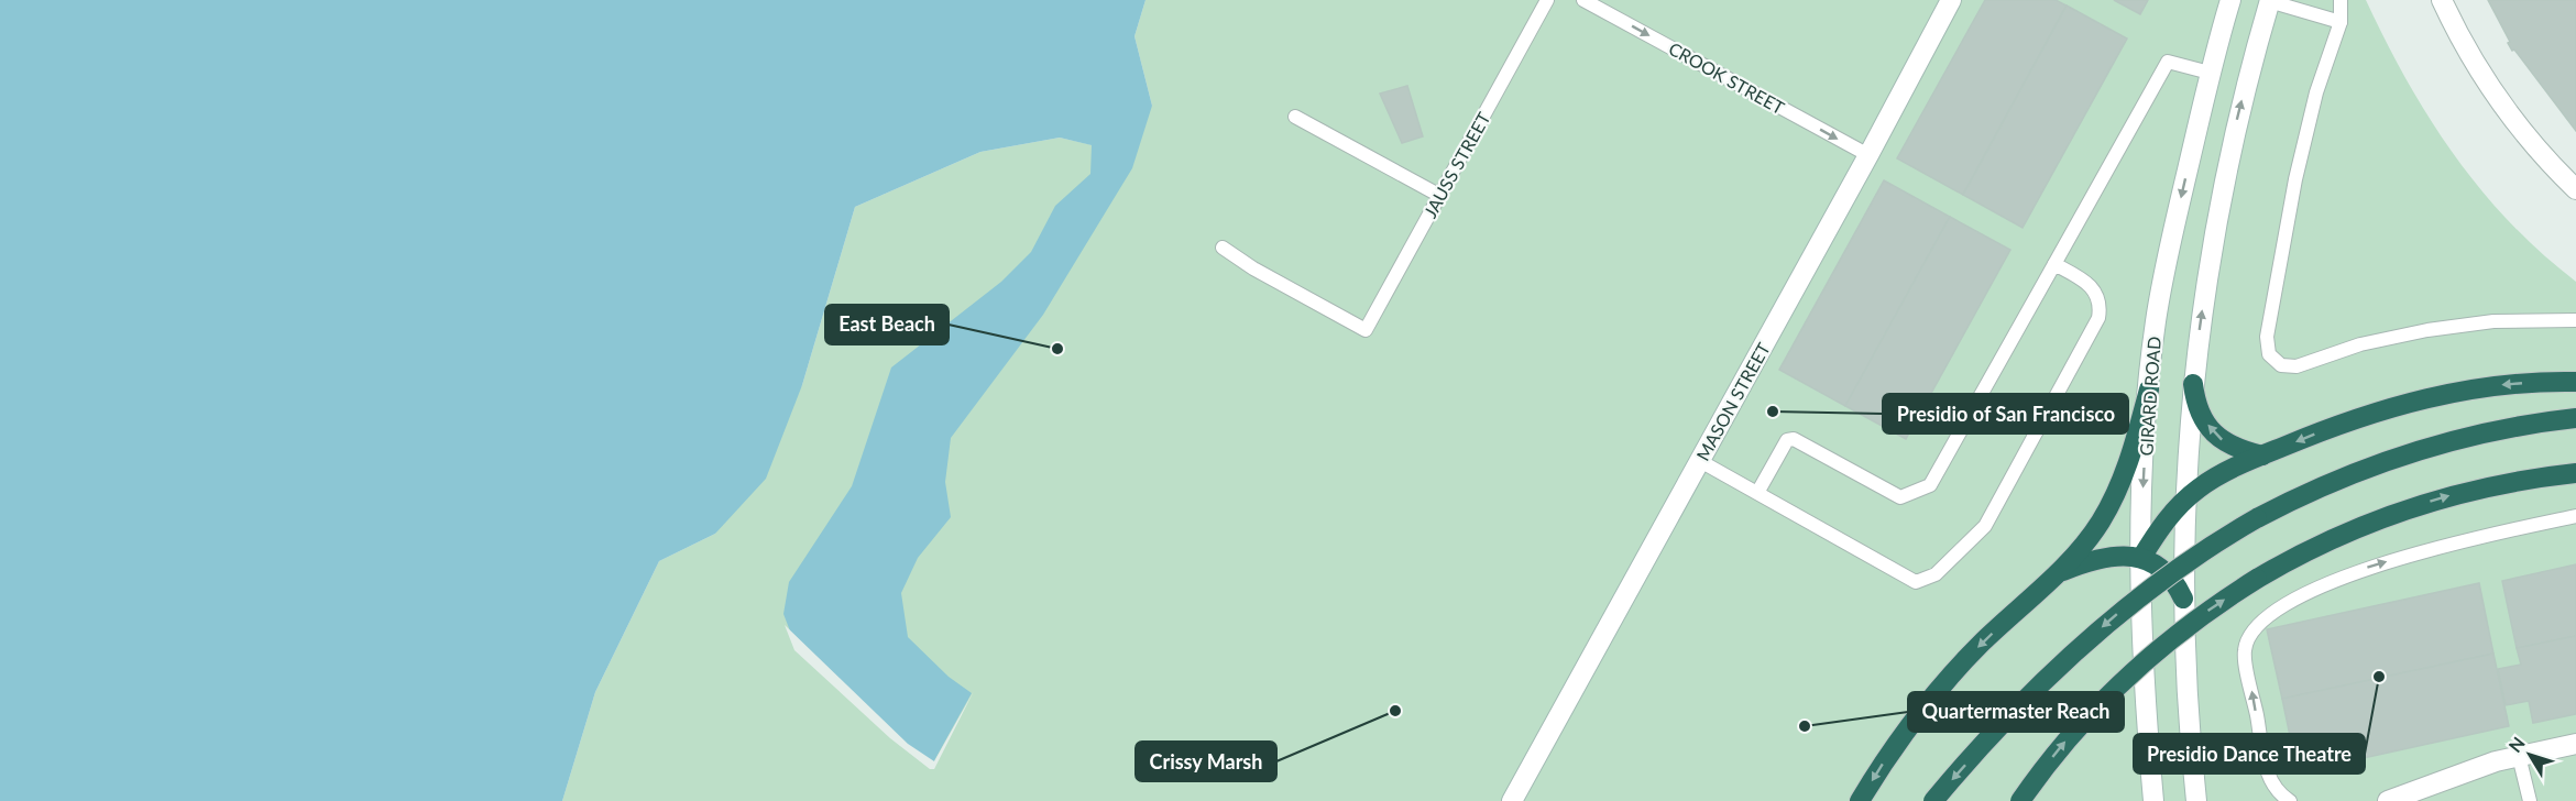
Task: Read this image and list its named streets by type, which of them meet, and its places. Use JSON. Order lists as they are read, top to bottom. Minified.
{"streets":{"street":["GIRARD ROAD","MASON STREET"],"lane":["CROOK STREET","JAUSS STREET"]},"crossings":[["CROOK STREET","MASON STREET"]],"one_way":["CROOK STREET"],"places":["East Beach","Presidio of San Francisco","Presidio Dance Theatre","Crissy Marsh","Quartermaster Reach"],"north":"top left"}
